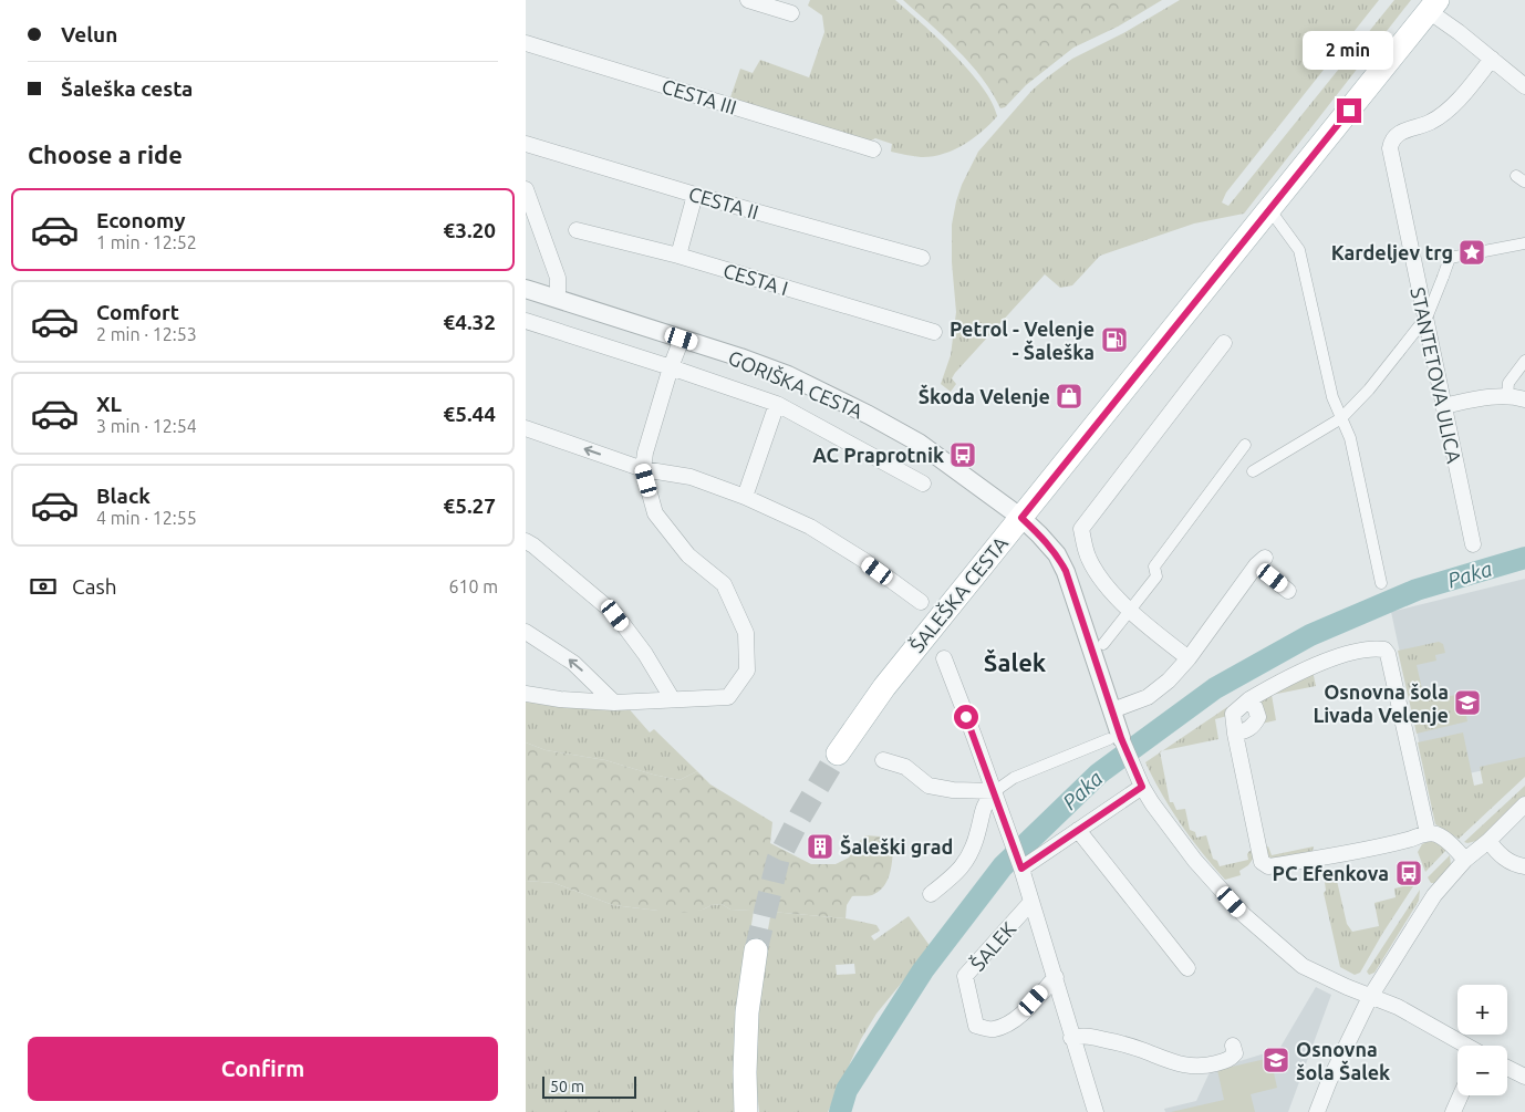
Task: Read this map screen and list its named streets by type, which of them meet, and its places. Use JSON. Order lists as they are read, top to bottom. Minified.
{"streets":{"main road":["ŠALEŠKA CESTA"],"street":["CESTA III","CESTA II","CESTA I","STANTETOVA ULICA","GORIŠKA CESTA","ŠALEK"]},"crossings":[["GORIŠKA CESTA","ŠALEŠKA CESTA"]],"districts":["Šalek"],"water":["Paka"],"places":{"place":["Kardeljev trg"],"fuel station":["Petrol - Velenje - Šaleška"],"shop":["Škoda Velenje"],"bus stop":["AC Praprotnik","PC Efenkova"],"school or university":["Osnovna šola Livada Velenje","Osnovna šola Šalek"],"building":["Šaleški grad"]},"scale_bar":"50 m","page":{"banner":["Velun","Šaleška cesta"],"bubble":"2 min","heading":"Choose a ride","list":[{"name":"Economy","note":"1 min · 12:52","value":"€3.20"},{"name":"Comfort","note":"2 min · 12:53","value":"€4.32"},{"name":"XL","note":"3 min · 12:54","value":"€5.44"},{"name":"Black","note":"4 min · 12:55","value":"€5.27"}],"pay":["Cash","610 m"],"map_buttons":["+","−"],"buttons":"Confirm","scale":"50 m"}}
